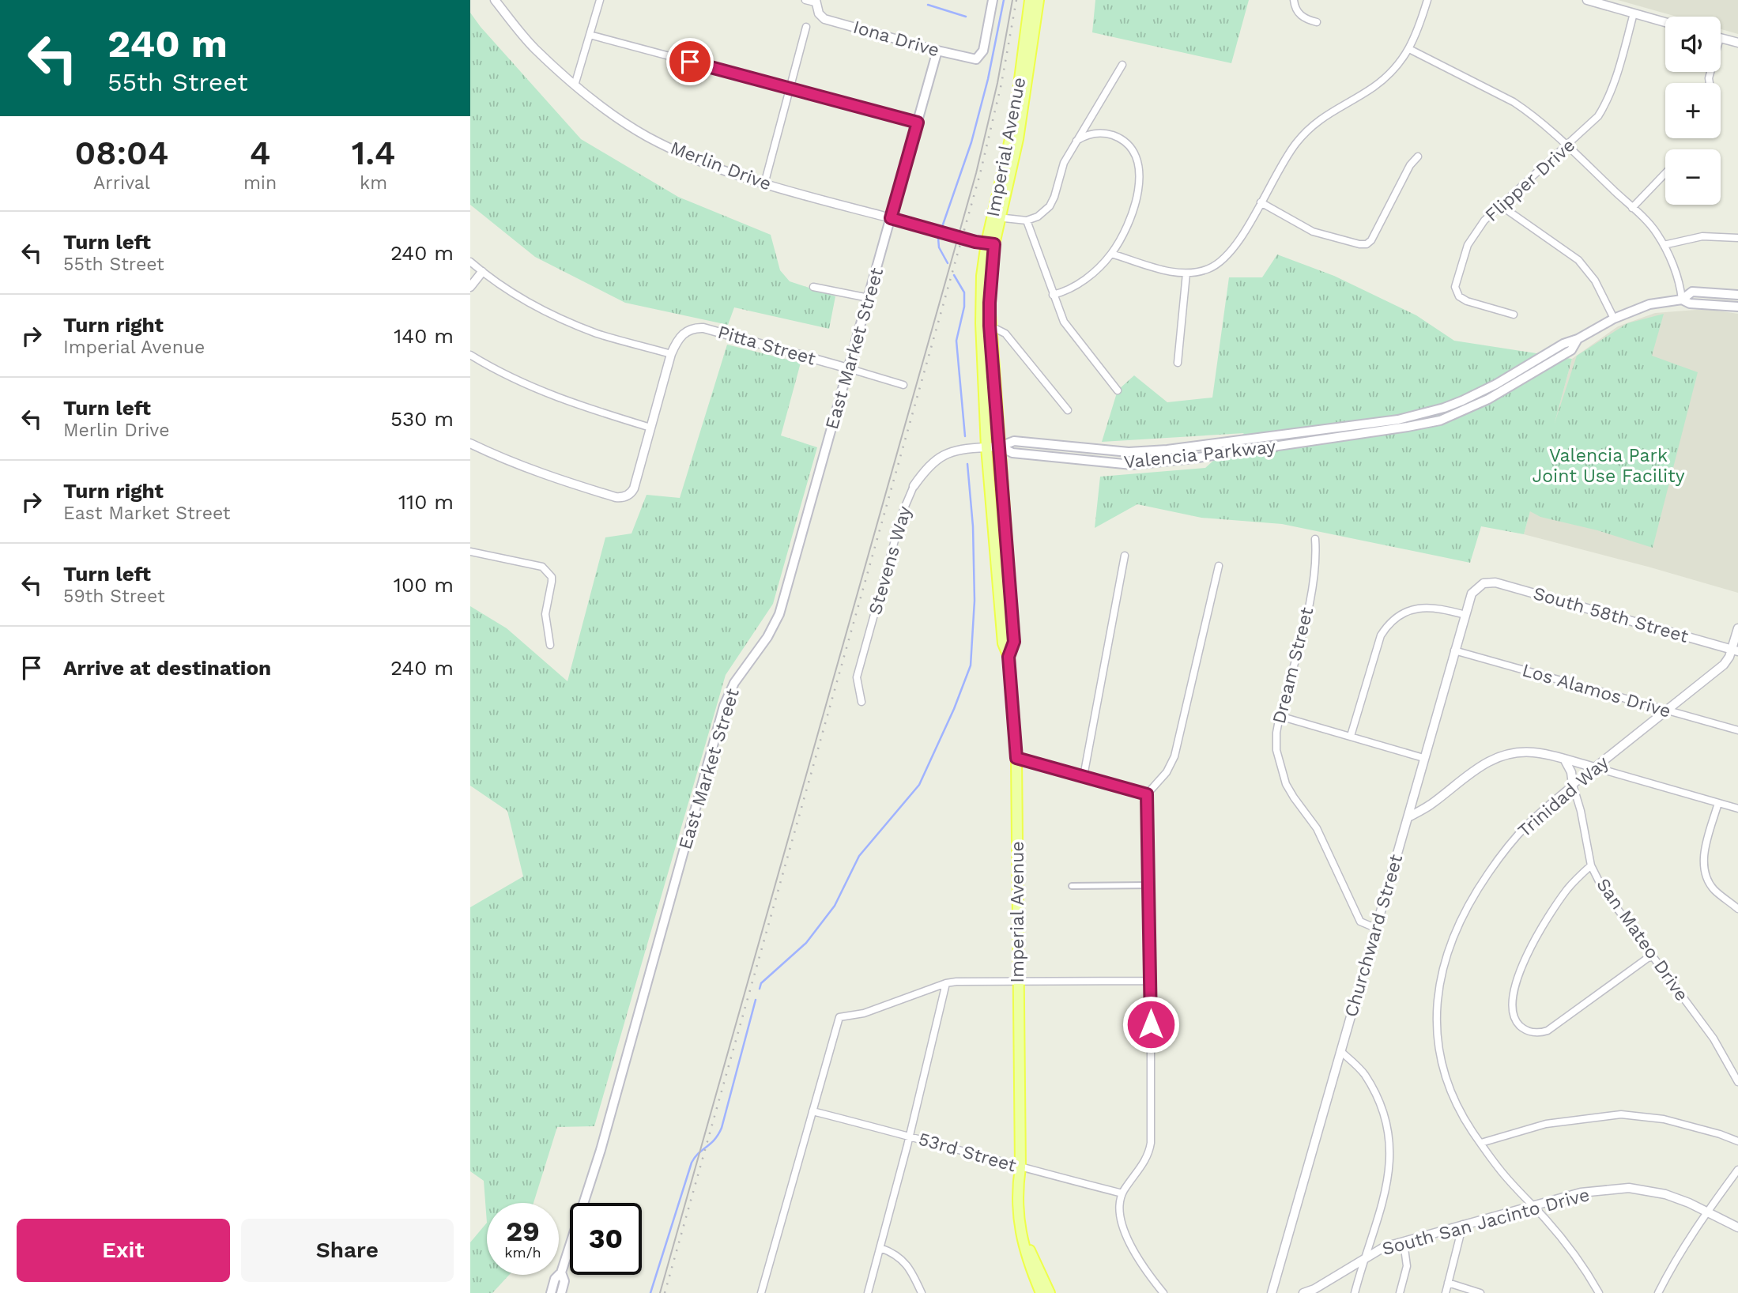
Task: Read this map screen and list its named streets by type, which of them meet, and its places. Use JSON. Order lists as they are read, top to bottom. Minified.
{"streets":{"main road":["Iona Drive","Imperial Avenue","Merlin Drive","East Market Street","Valencia Parkway","Stevens Way"],"street":["Flipper Drive","Pitta Street","South 58th Street","Dream Street","Los Alamos Drive","Trinidad Way","Churchward Street","San Mateo Drive","53rd Street","South San Jacinto Drive"]},"crossings":[["Iona Drive","East Market Street"],["Imperial Avenue","Merlin Drive"],["Imperial Avenue","Valencia Parkway"],["Imperial Avenue","Stevens Way"],["Imperial Avenue","53rd Street"],["Merlin Drive","East Market Street"],["Pitta Street","East Market Street"],["Valencia Parkway","Stevens Way"],["South 58th Street","Trinidad Way"],["South 58th Street","Churchward Street"],["Dream Street","Churchward Street"],["Los Alamos Drive","Trinidad Way"],["Los Alamos Drive","Churchward Street"],["Trinidad Way","San Mateo Drive"],["Trinidad Way","South San Jacinto Drive"]],"parks":["Valencia Park Joint Use Facility"],"page":{"turn":["240 m","55th Street"],"map_buttons":["+","−"],"eta":["08:04","Arrival","4","min","1.4","km"],"list":[{"name":"Turn left","note":"55th Street","value":"240 m"},{"name":"Turn right","note":"Imperial Avenue","value":"140 m"},{"name":"Turn left","note":"Merlin Drive","value":"530 m"},{"name":"Turn right","note":"East Market Street","value":"110 m"},{"name":"Turn left","note":"59th Street","value":"100 m"},{"name":"Arrive at destination","value":"240 m"}],"speed":"29 km/h","limit":"30","buttons":["Exit","Share"]}}
